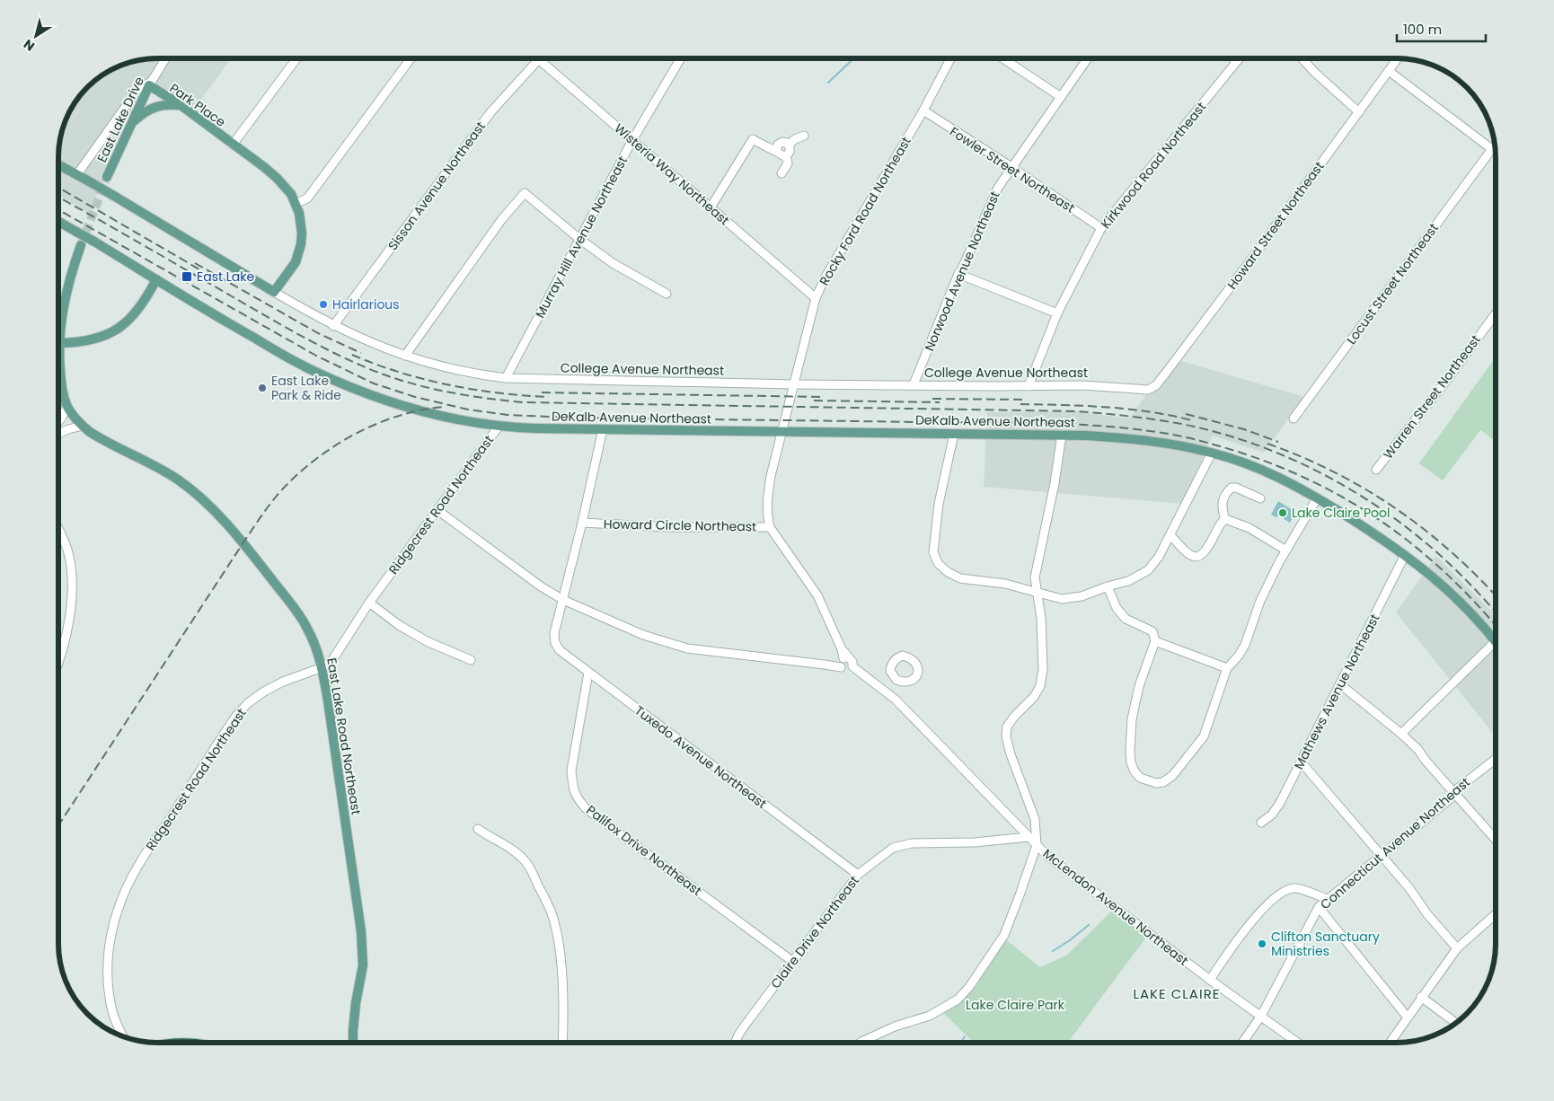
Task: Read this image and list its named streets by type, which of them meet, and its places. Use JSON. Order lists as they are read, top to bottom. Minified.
{"streets":{"main road":["Park Place","East Lake Drive","College Avenue Northeast","DeKalb Avenue Northeast","East Lake Road Northeast"],"street":["Kirkwood Road Northeast","Fowler Street Northeast","Wisteria Way Northeast","Sisson Avenue Northeast","Rocky Ford Road Northeast","Howard Street Northeast","Murray Hill Avenue Northeast","Norwood Avenue Northeast","Locust Street Northeast","Warren Street Northeast","Ridgecrest Road Northeast","Howard Circle Northeast","Mathews Avenue Northeast","Tuxedo Avenue Northeast","Connecticut Avenue Northeast","Palifox Drive Northeast","McLendon Avenue Northeast","Claire Drive Northeast"]},"crossings":[["Park Place","East Lake Drive"],["Kirkwood Road Northeast","Fowler Street Northeast"],["Kirkwood Road Northeast","College Avenue Northeast"],["Fowler Street Northeast","Rocky Ford Road Northeast"],["Fowler Street Northeast","Norwood Avenue Northeast"],["Wisteria Way Northeast","Sisson Avenue Northeast"],["Wisteria Way Northeast","Rocky Ford Road Northeast"],["Wisteria Way Northeast","Murray Hill Avenue Northeast"],["Sisson Avenue Northeast","College Avenue Northeast"],["Rocky Ford Road Northeast","College Avenue Northeast"],["Rocky Ford Road Northeast","DeKalb Avenue Northeast"],["Rocky Ford Road Northeast","Howard Circle Northeast"],["Howard Street Northeast","College Avenue Northeast"],["Murray Hill Avenue Northeast","College Avenue Northeast"],["Norwood Avenue Northeast","College Avenue Northeast"],["DeKalb Avenue Northeast","Ridgecrest Road Northeast"],["DeKalb Avenue Northeast","Mathews Avenue Northeast"],["Ridgecrest Road Northeast","East Lake Road Northeast"],["Howard Circle Northeast","McLendon Avenue Northeast"],["Tuxedo Avenue Northeast","Palifox Drive Northeast"],["Tuxedo Avenue Northeast","Claire Drive Northeast"],["Connecticut Avenue Northeast","McLendon Avenue Northeast"],["Palifox Drive Northeast","Claire Drive Northeast"],["McLendon Avenue Northeast","Claire Drive Northeast"]],"districts":["LAKE CLAIRE"],"parks":["Lake Claire Park"],"places":{"transit":["East Lake"],"other":["Hairlarious","East Lake Park & Ride","Lake Claire Pool","Clifton Sanctuary Ministries"]},"scale_bar":"100 m","north":"bottom left"}
